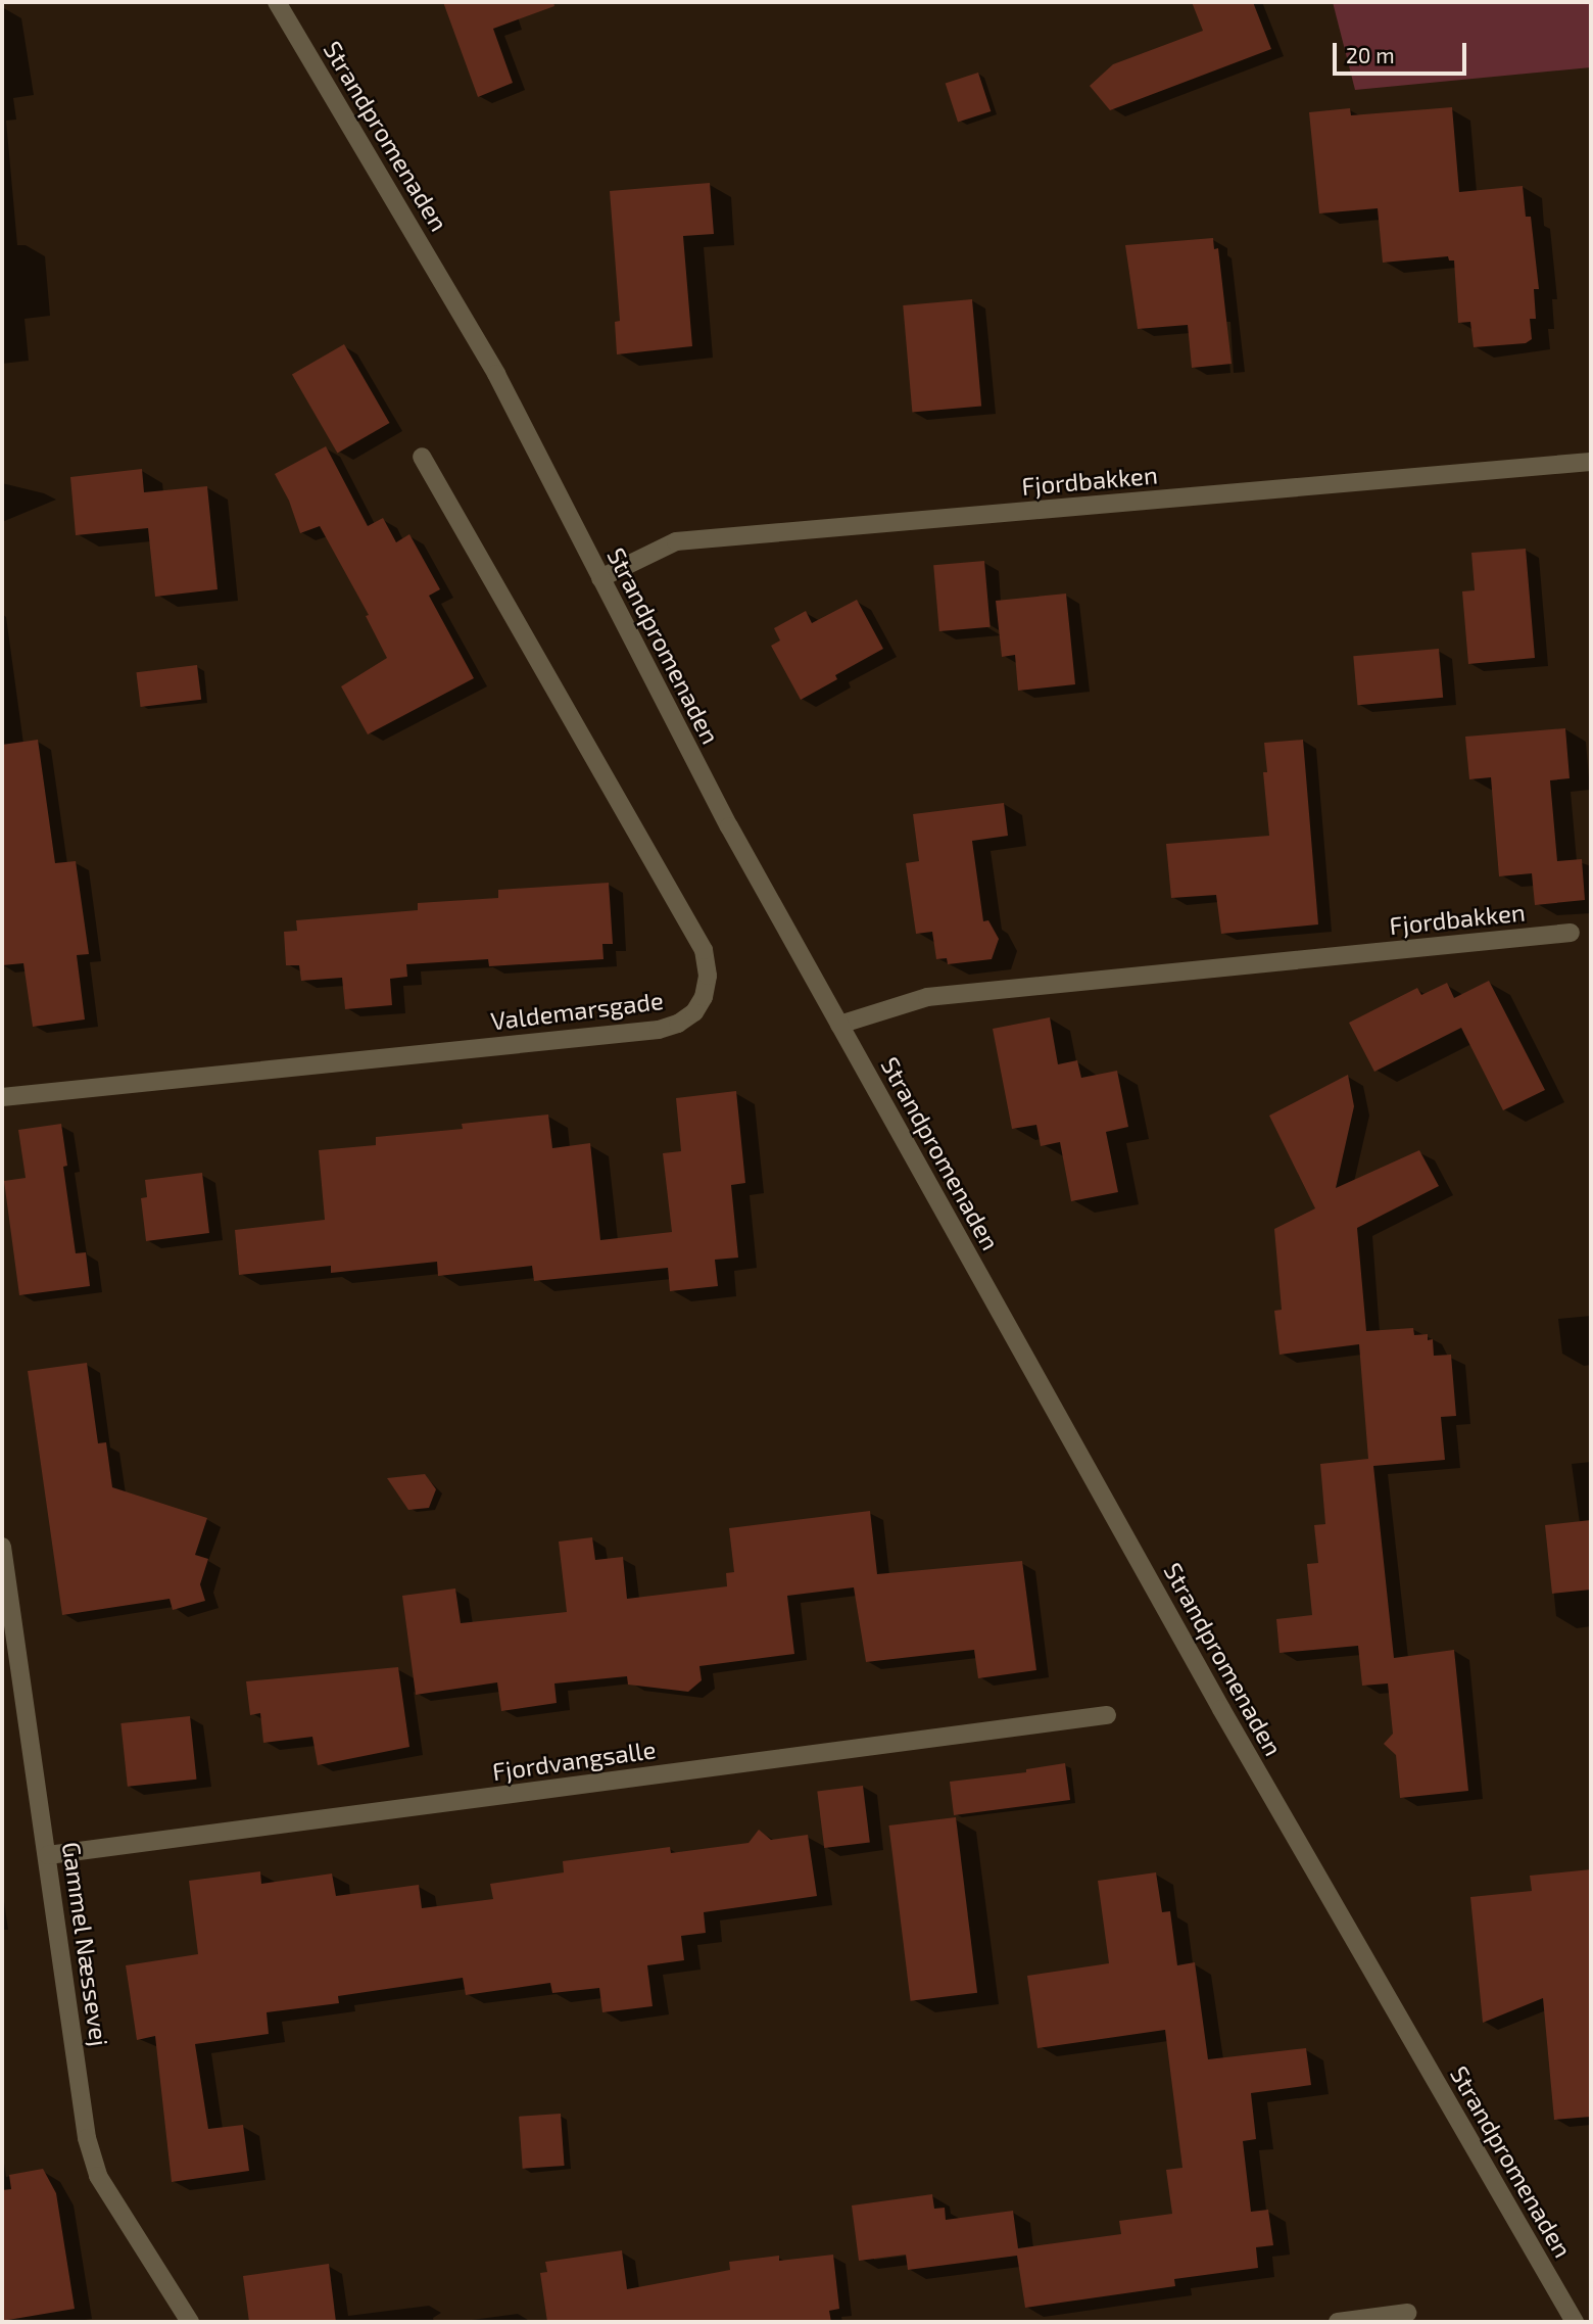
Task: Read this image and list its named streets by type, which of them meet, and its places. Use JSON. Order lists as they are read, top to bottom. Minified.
{"streets":{"street":["Strandpromenaden","Fjordbakken","Valdemarsgade","Fjordvangsalle","Gammel Næssevej"]},"crossings":[["Strandpromenaden","Fjordbakken"],["Fjordvangsalle","Gammel Næssevej"]],"scale_bar":"20 m"}
